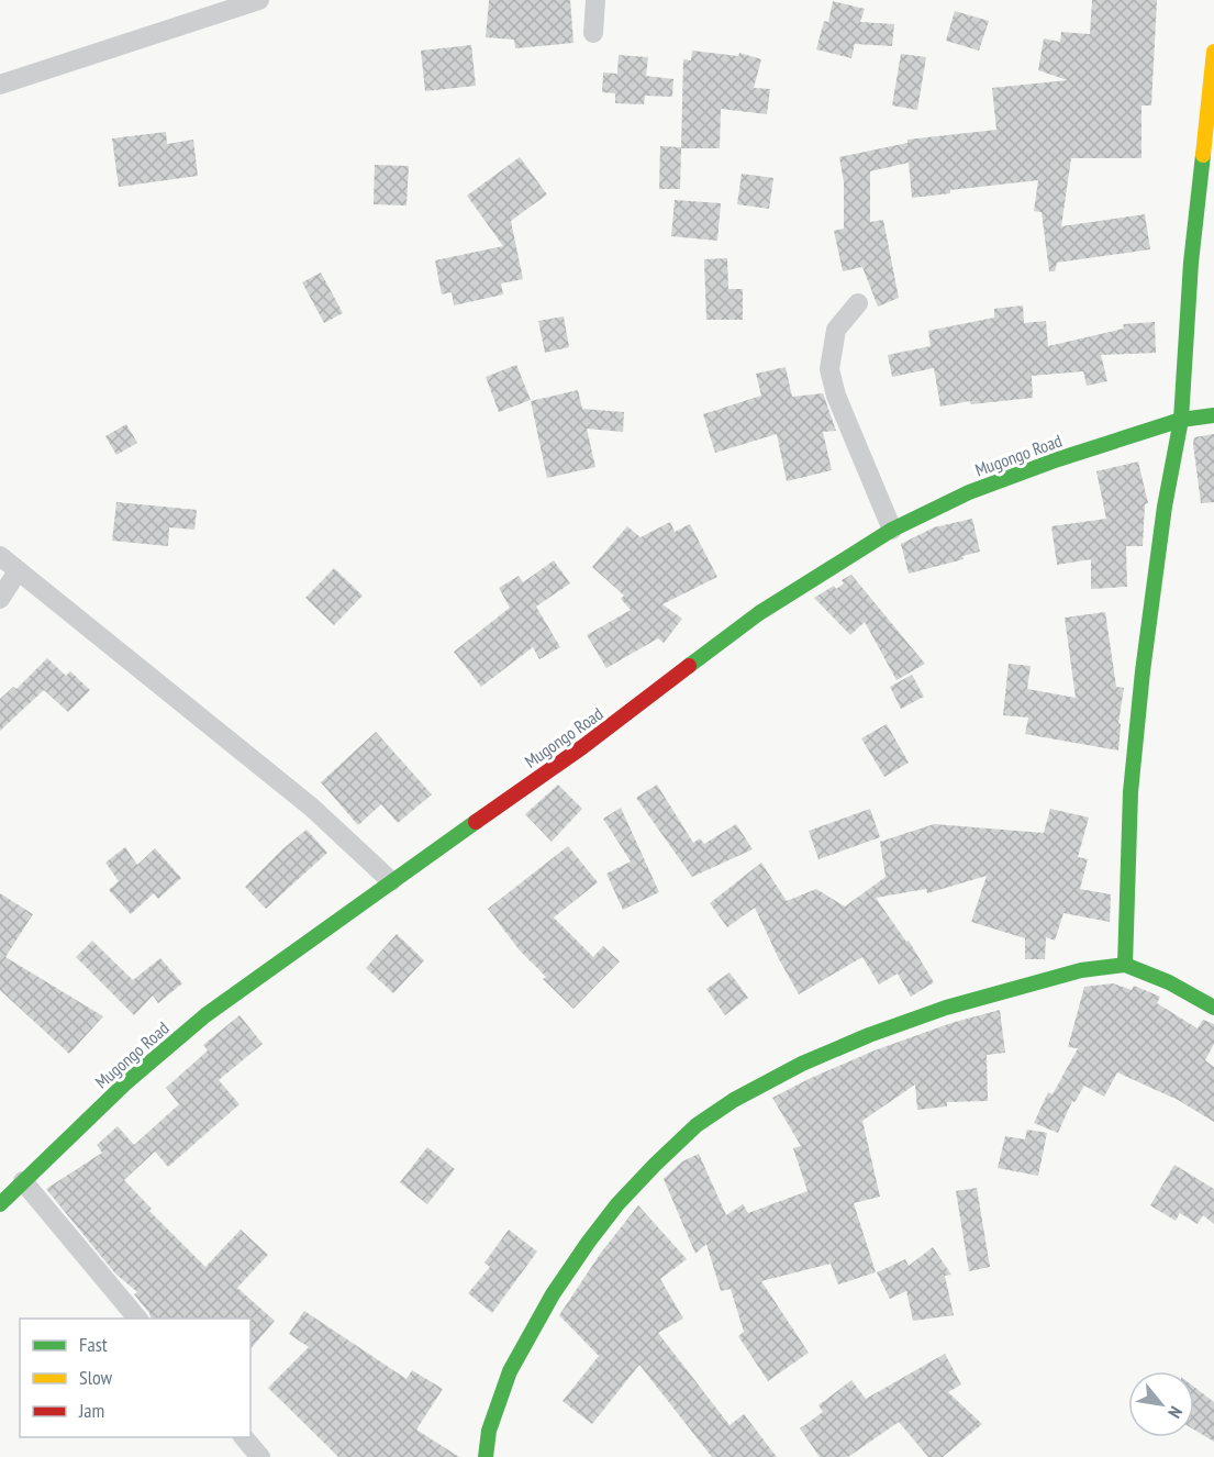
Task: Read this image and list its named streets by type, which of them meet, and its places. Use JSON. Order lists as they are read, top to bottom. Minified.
{"streets":{"street":["Mugongo Road"]},"legend":["Fast","Slow","Jam"],"north":"bottom right"}
